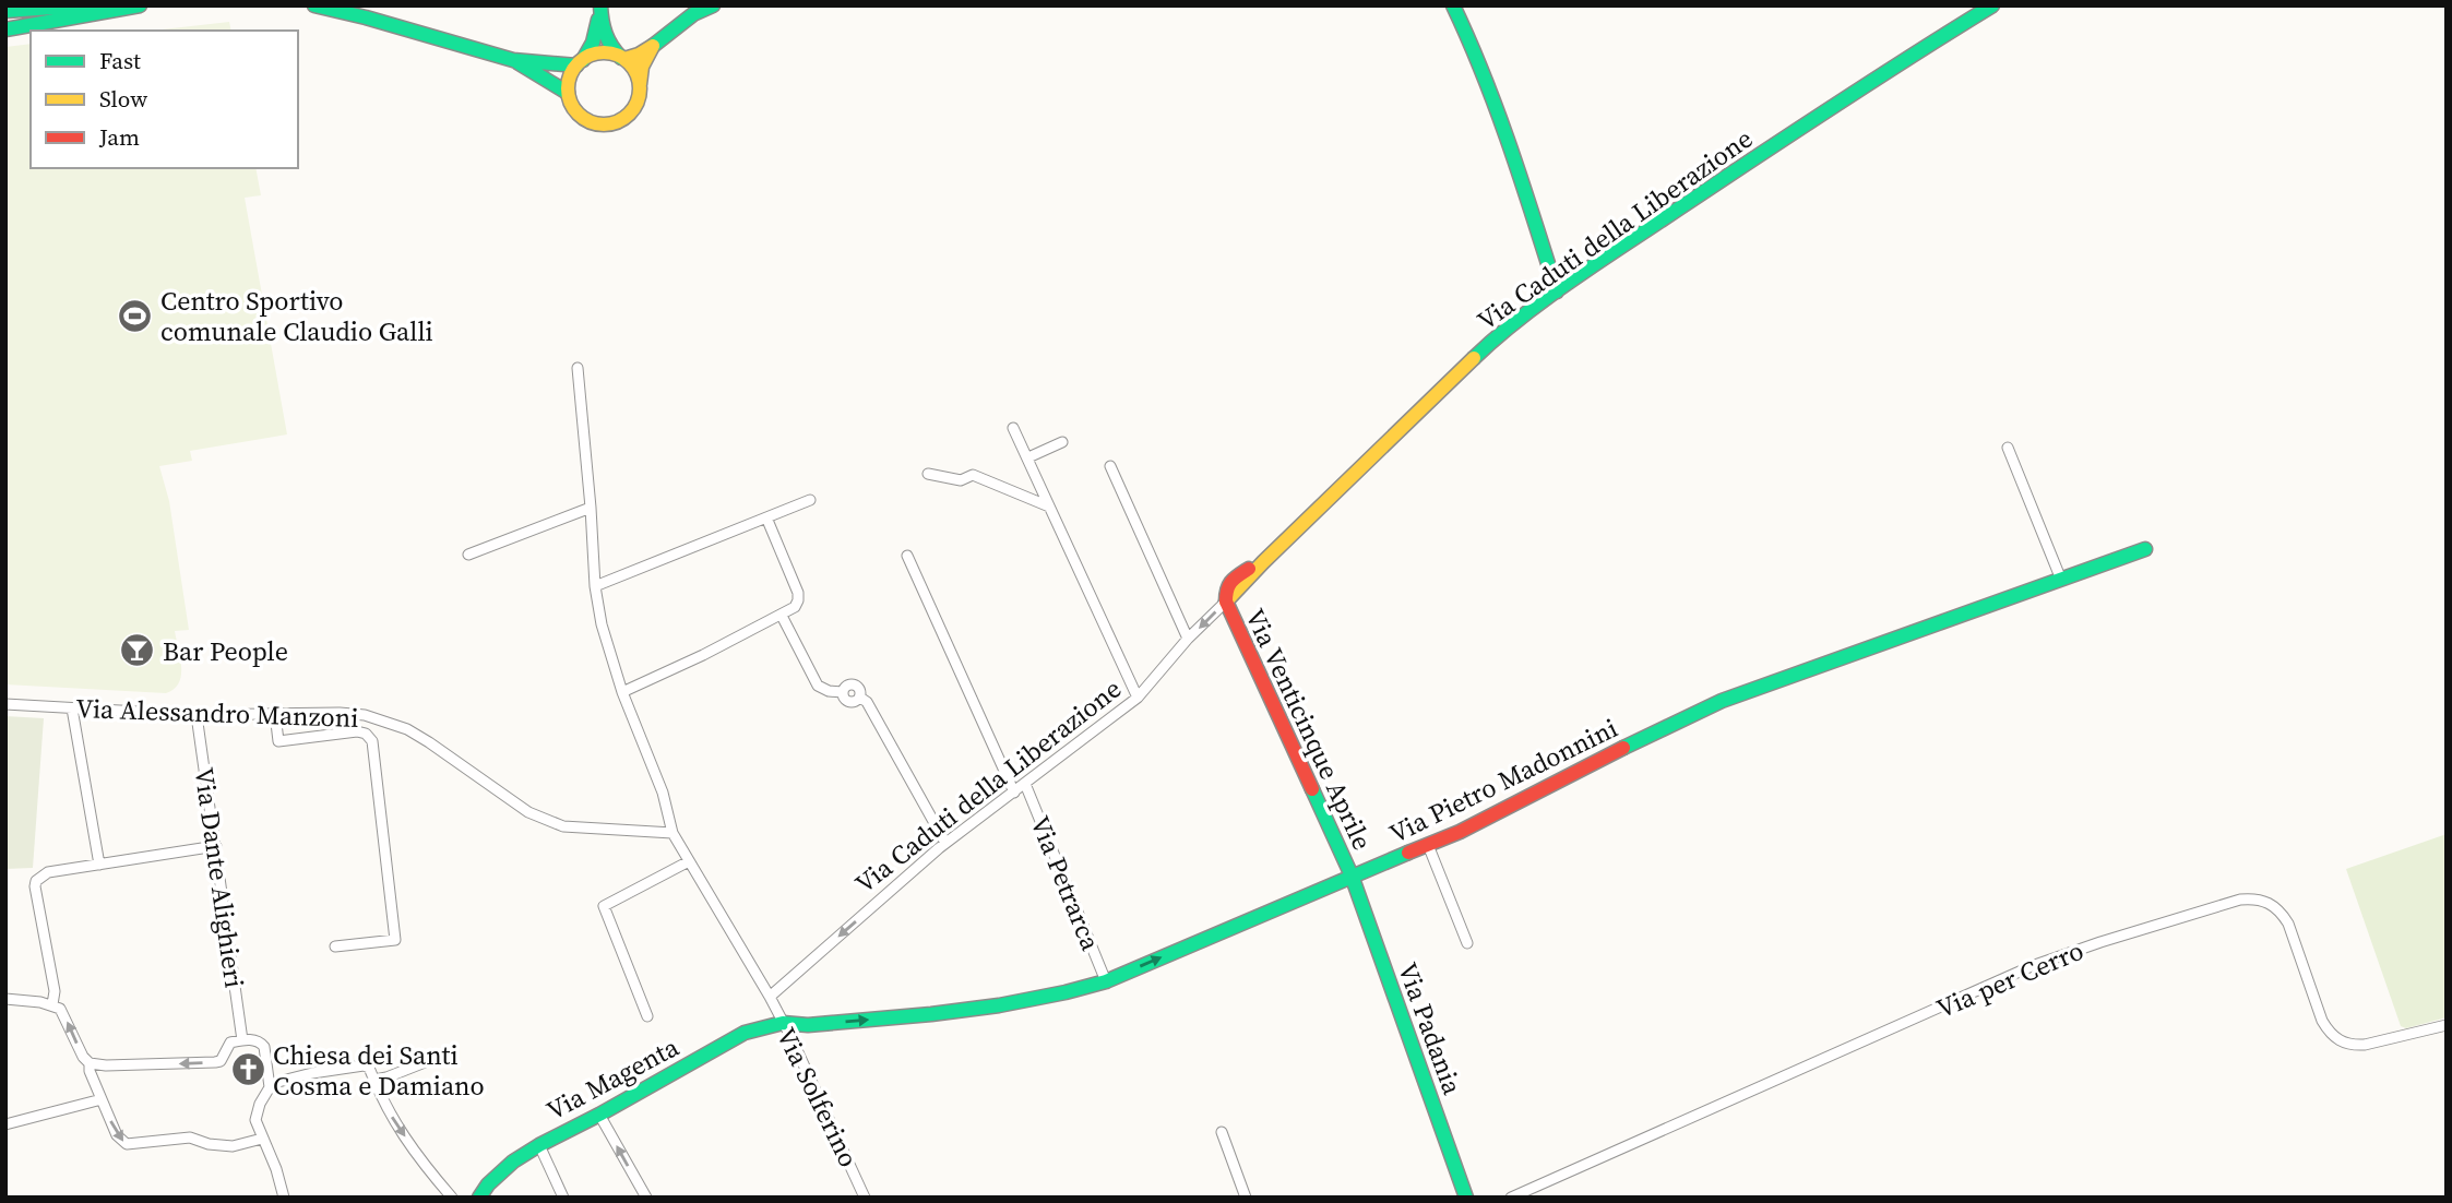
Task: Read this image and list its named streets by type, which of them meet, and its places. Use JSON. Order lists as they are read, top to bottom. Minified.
{"streets":{"main road":["Via Caduti della Liberazione","Via Venticinque Aprile","Via Pietro Madonnini","Via Padania","Via Magenta"],"street":["Via Alessandro Manzoni","Via Dante Alighieri","Via Petrarca","Via per Cerro","Via Solferino"]},"crossings":[["Via Caduti della Liberazione","Via Venticinque Aprile"],["Via Caduti della Liberazione","Via Petrarca"],["Via Caduti della Liberazione","Via Solferino"],["Via Alessandro Manzoni","Via Dante Alighieri"],["Via Alessandro Manzoni","Via Solferino"],["Via Venticinque Aprile","Via Pietro Madonnini"],["Via Venticinque Aprile","Via Padania"],["Via Pietro Madonnini","Via Petrarca"],["Via Pietro Madonnini","Via Padania"],["Via Pietro Madonnini","Via Magenta"],["Via Pietro Madonnini","Via Solferino"],["Via Magenta","Via Solferino"]],"one_way":["Via Pietro Madonnini"],"places":{"sports":["Centro Sportivo comunale Claudio Galli"],"bar":["Bar People"],"church":["Chiesa dei Santi Cosma e Damiano"]},"legend":["Fast","Slow","Jam"]}
